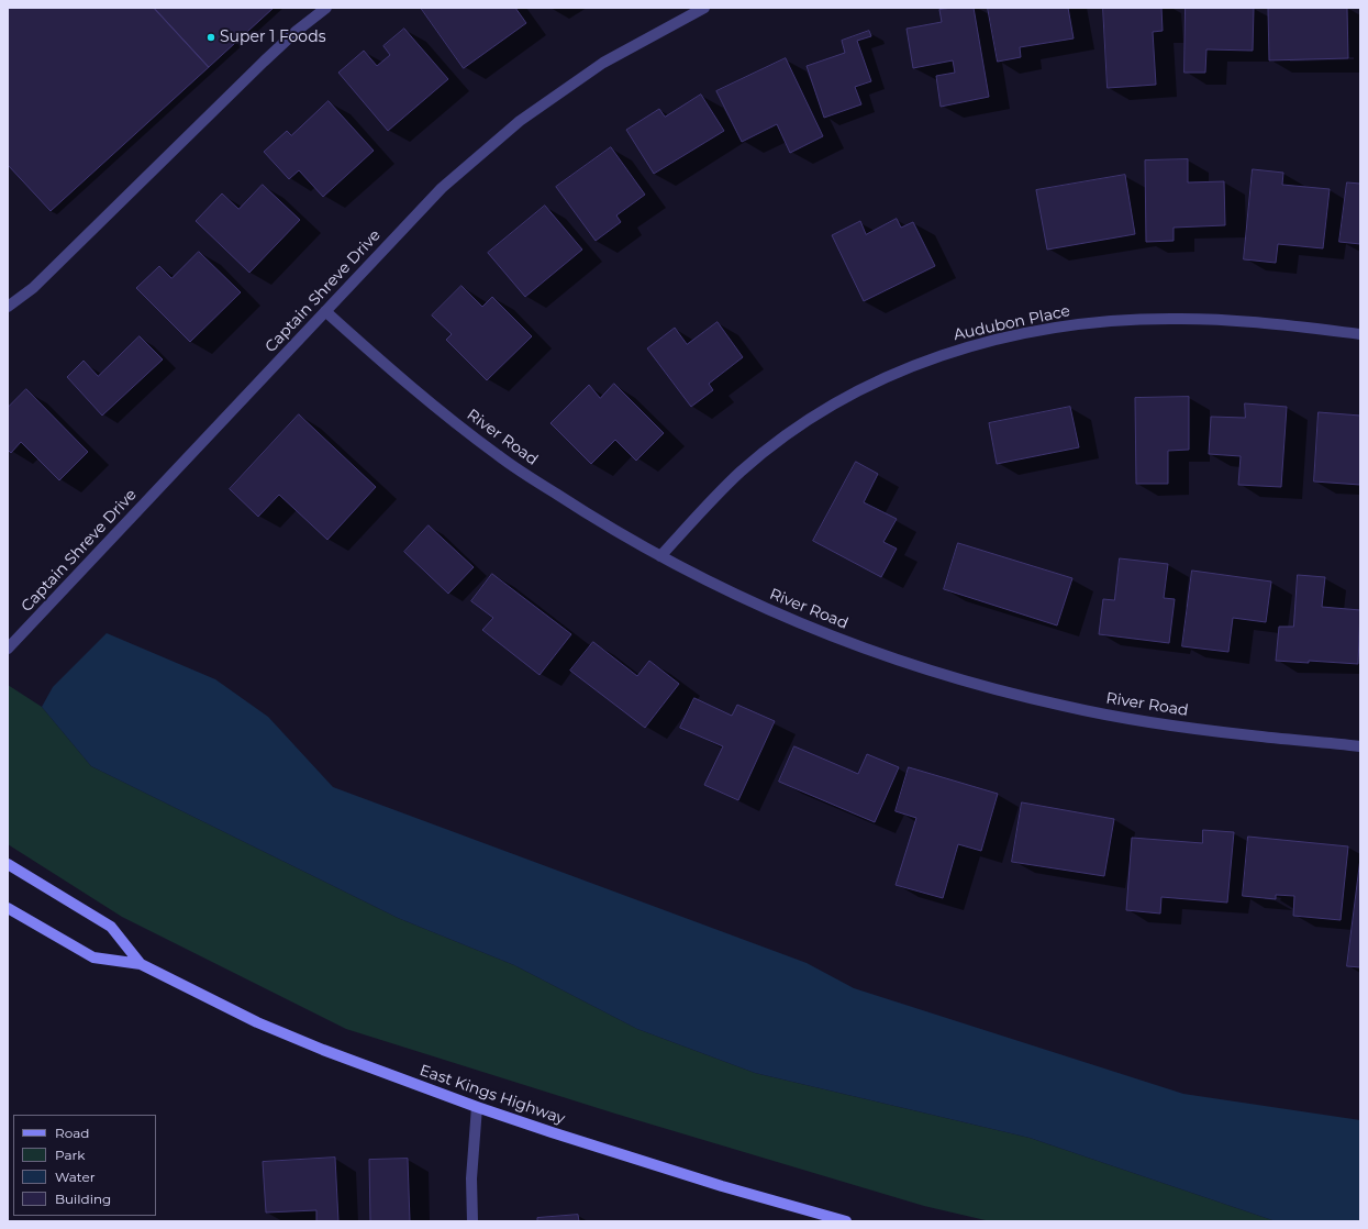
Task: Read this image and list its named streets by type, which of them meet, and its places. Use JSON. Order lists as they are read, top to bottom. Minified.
{"streets":{"main road":["East Kings Highway"],"street":["Captain Shreve Drive","Audubon Place","River Road"]},"crossings":[["Captain Shreve Drive","River Road"],["Audubon Place","River Road"]],"places":["Super 1 Foods"],"legend":["Road","Park","Water","Building"]}
